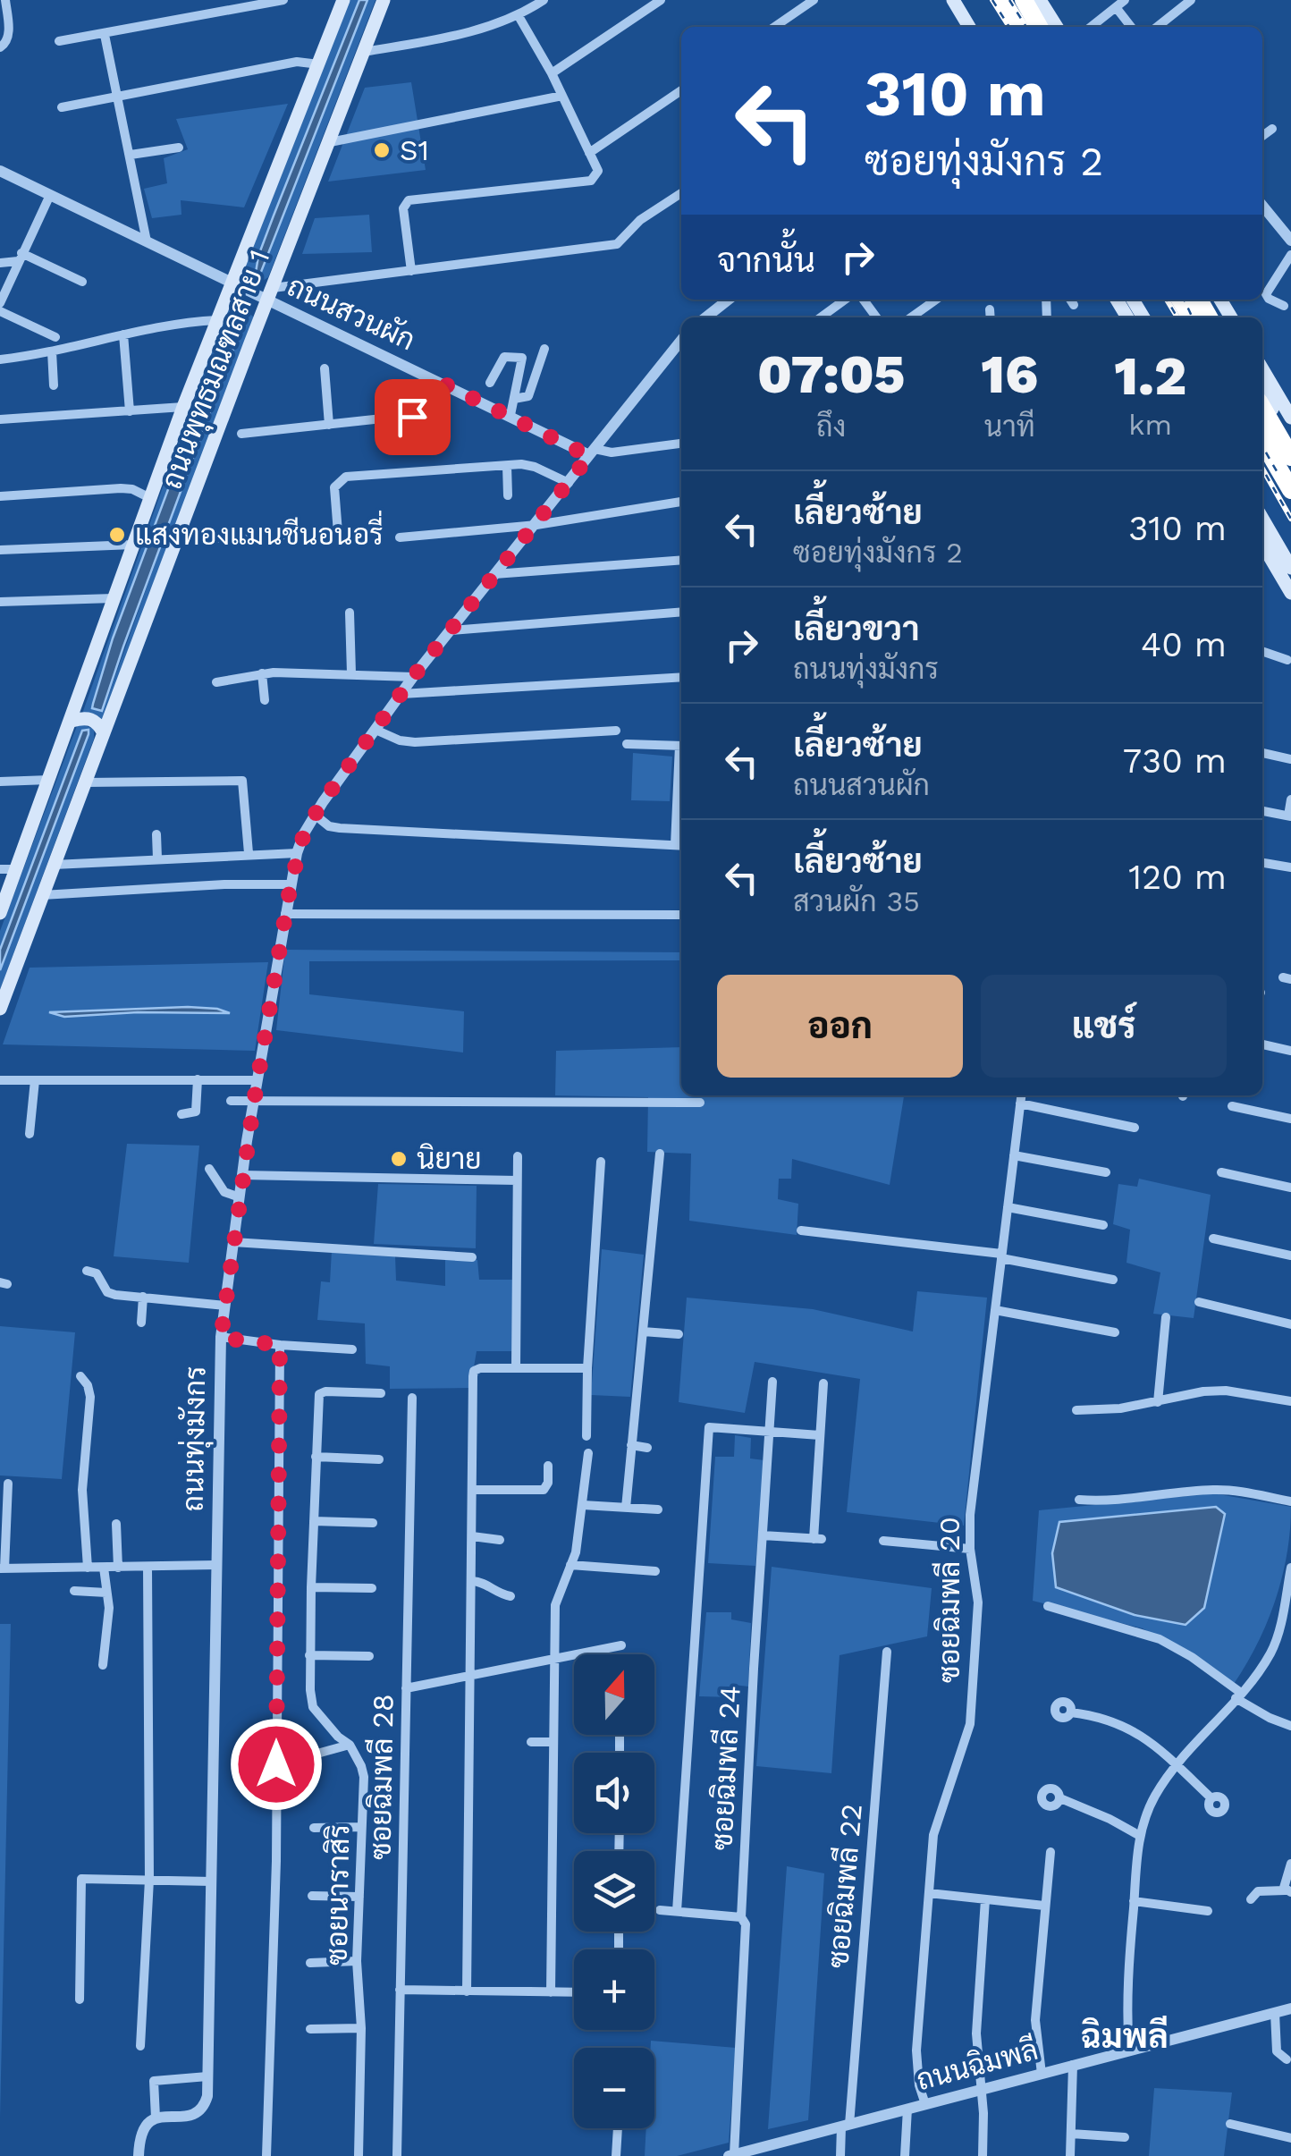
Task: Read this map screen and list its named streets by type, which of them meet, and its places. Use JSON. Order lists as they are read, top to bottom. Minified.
{"streets":{"main road":["ถนนพุทธมณฑลสาย 1"],"street":["ถนนสวนผัก","ถนนทุ่งมังกร","ซอยฉิมพลี 20","ซอยฉิมพลี 24","ซอยฉิมพลี 28","ซอยฉิมพลี 22","ซอยนาราสิริ","ถนนฉิมพลี"]},"crossings":[["ถนนสวนผัก","ถนนพุทธมณฑลสาย 1"],["ถนนสวนผัก","ถนนทุ่งมังกร"],["ซอยฉิมพลี 20","ถนนฉิมพลี"],["ซอยฉิมพลี 24","ถนนฉิมพลี"],["ซอยฉิมพลี 22","ถนนฉิมพลี"]],"districts":["ฉิมพลี"],"places":["S1","แสงทองแมนชีนอนอรี่","นิยาย"],"north":"top","page":{"turn":["310 m","ซอยทุ่งมังกร 2"],"then":"จากนั้น","eta":["07:05","ถึง","16","นาที","1.2","km"],"list":[{"name":"เลี้ยวซ้าย","note":"ซอยทุ่งมังกร 2","value":"310 m"},{"name":"เลี้ยวขวา","note":"ถนนทุ่งมังกร","value":"40 m"},{"name":"เลี้ยวซ้าย","note":"ถนนสวนผัก","value":"730 m"},{"name":"เลี้ยวซ้าย","note":"สวนผัก 35","value":"120 m"}],"buttons":["ออก","แชร์"],"map_buttons":["+","−"]}}
